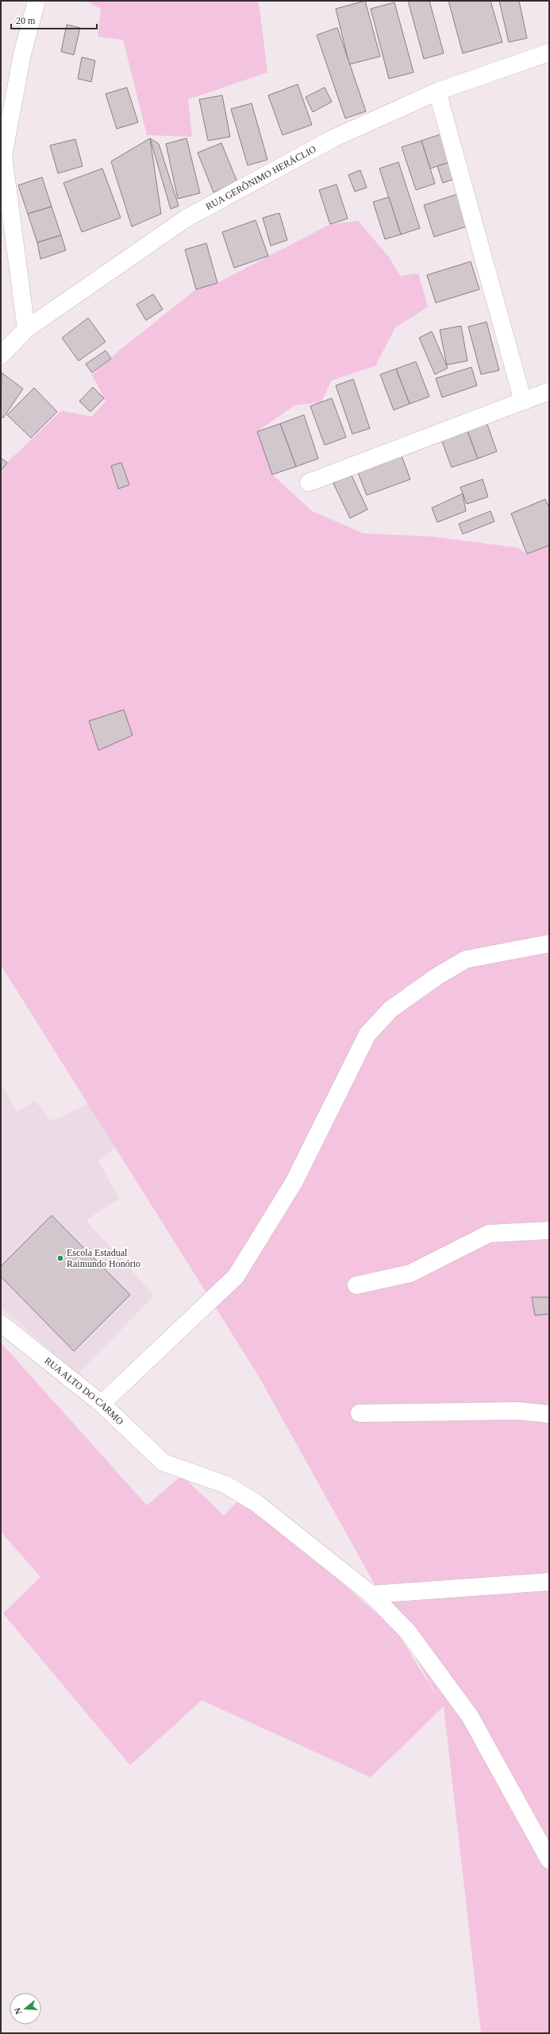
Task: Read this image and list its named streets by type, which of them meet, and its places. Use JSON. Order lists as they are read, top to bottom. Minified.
{"streets":{"street":["RUA GERÔNIMO HERÁCLIO","RUA ALTO DO CARMO"]},"places":["Escola Estadual Raimundo Honório"],"scale_bar":"20 m","north":"left"}
